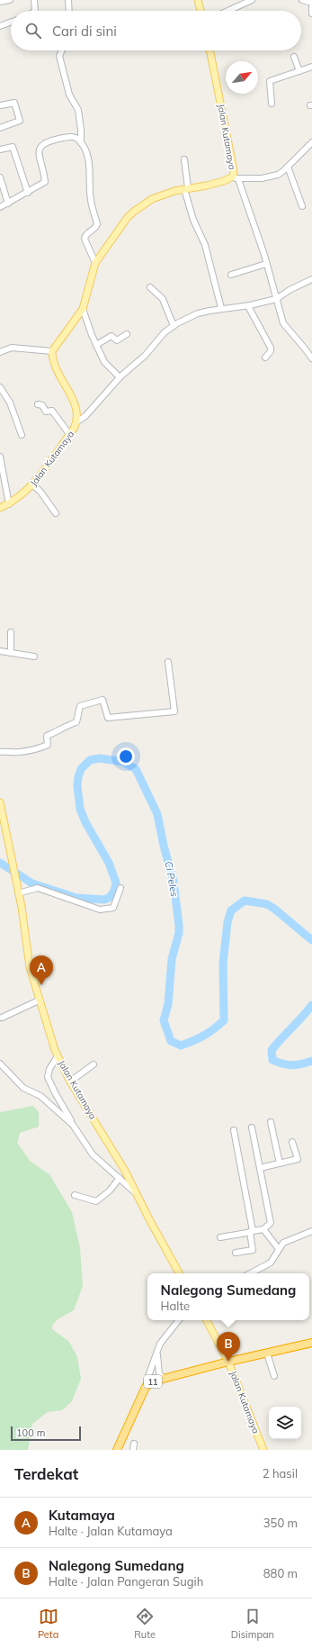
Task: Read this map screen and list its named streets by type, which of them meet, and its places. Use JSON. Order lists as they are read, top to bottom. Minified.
{"streets":{"highway":["11"],"main road":["Jalan Kutamaya"]},"crossings":[["Jalan Kutamaya","11"]],"water":["Ci Peles"],"scale_bar":"100 m","north":"top right","page":{"search":"Cari di sini","pins":["A","B"],"popup":["Nalegong Sumedang","Halte"],"scale":"100 m","heading":["Terdekat","2 hasil"],"list":[{"mark":"A","name":"Kutamaya","note":"Halte · Jalan Kutamaya","value":"350 m"},{"mark":"B","name":"Nalegong Sumedang","note":"Halte · Jalan Pangeran Sugih","value":"880 m"}],"nav":["Peta","Rute","Disimpan"]}}
